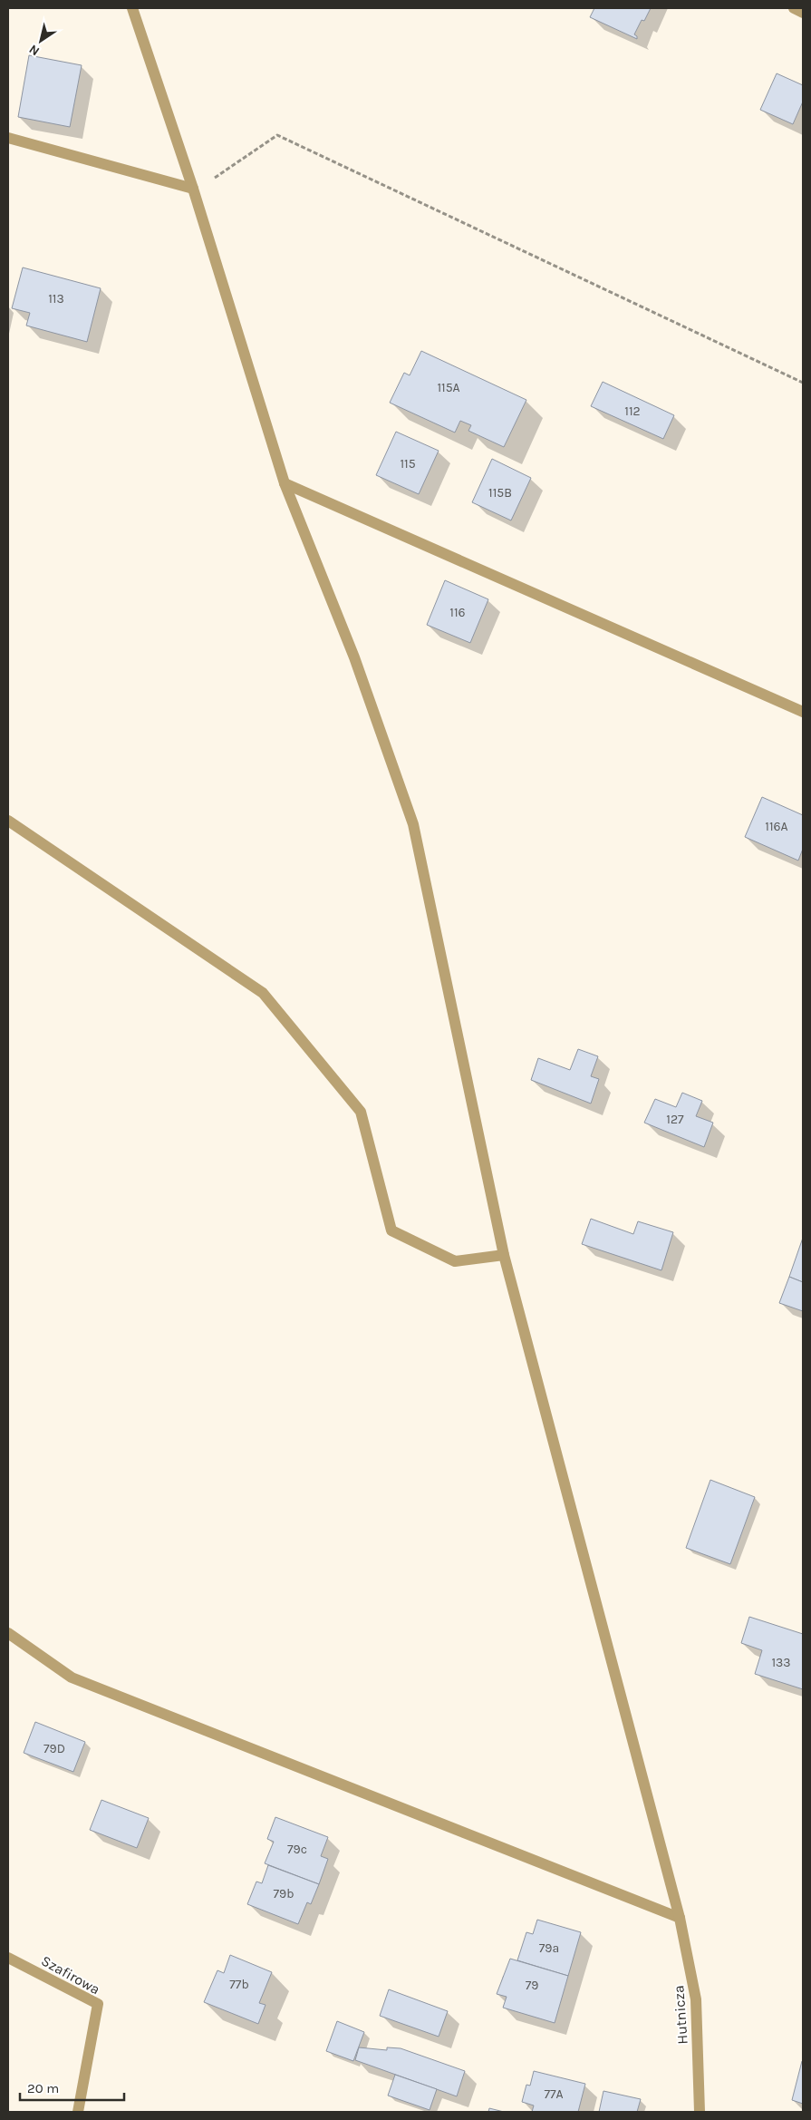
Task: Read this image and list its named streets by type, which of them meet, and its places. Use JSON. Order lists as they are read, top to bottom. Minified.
{"streets":{"street":["Szafirowa","Hutnicza"]},"house_numbers":["113","115A","112","115","115B","116","116A","127","133","79D","79c","79b","79a","77b","79","77A"],"scale_bar":"20 m","north":"bottom left"}
